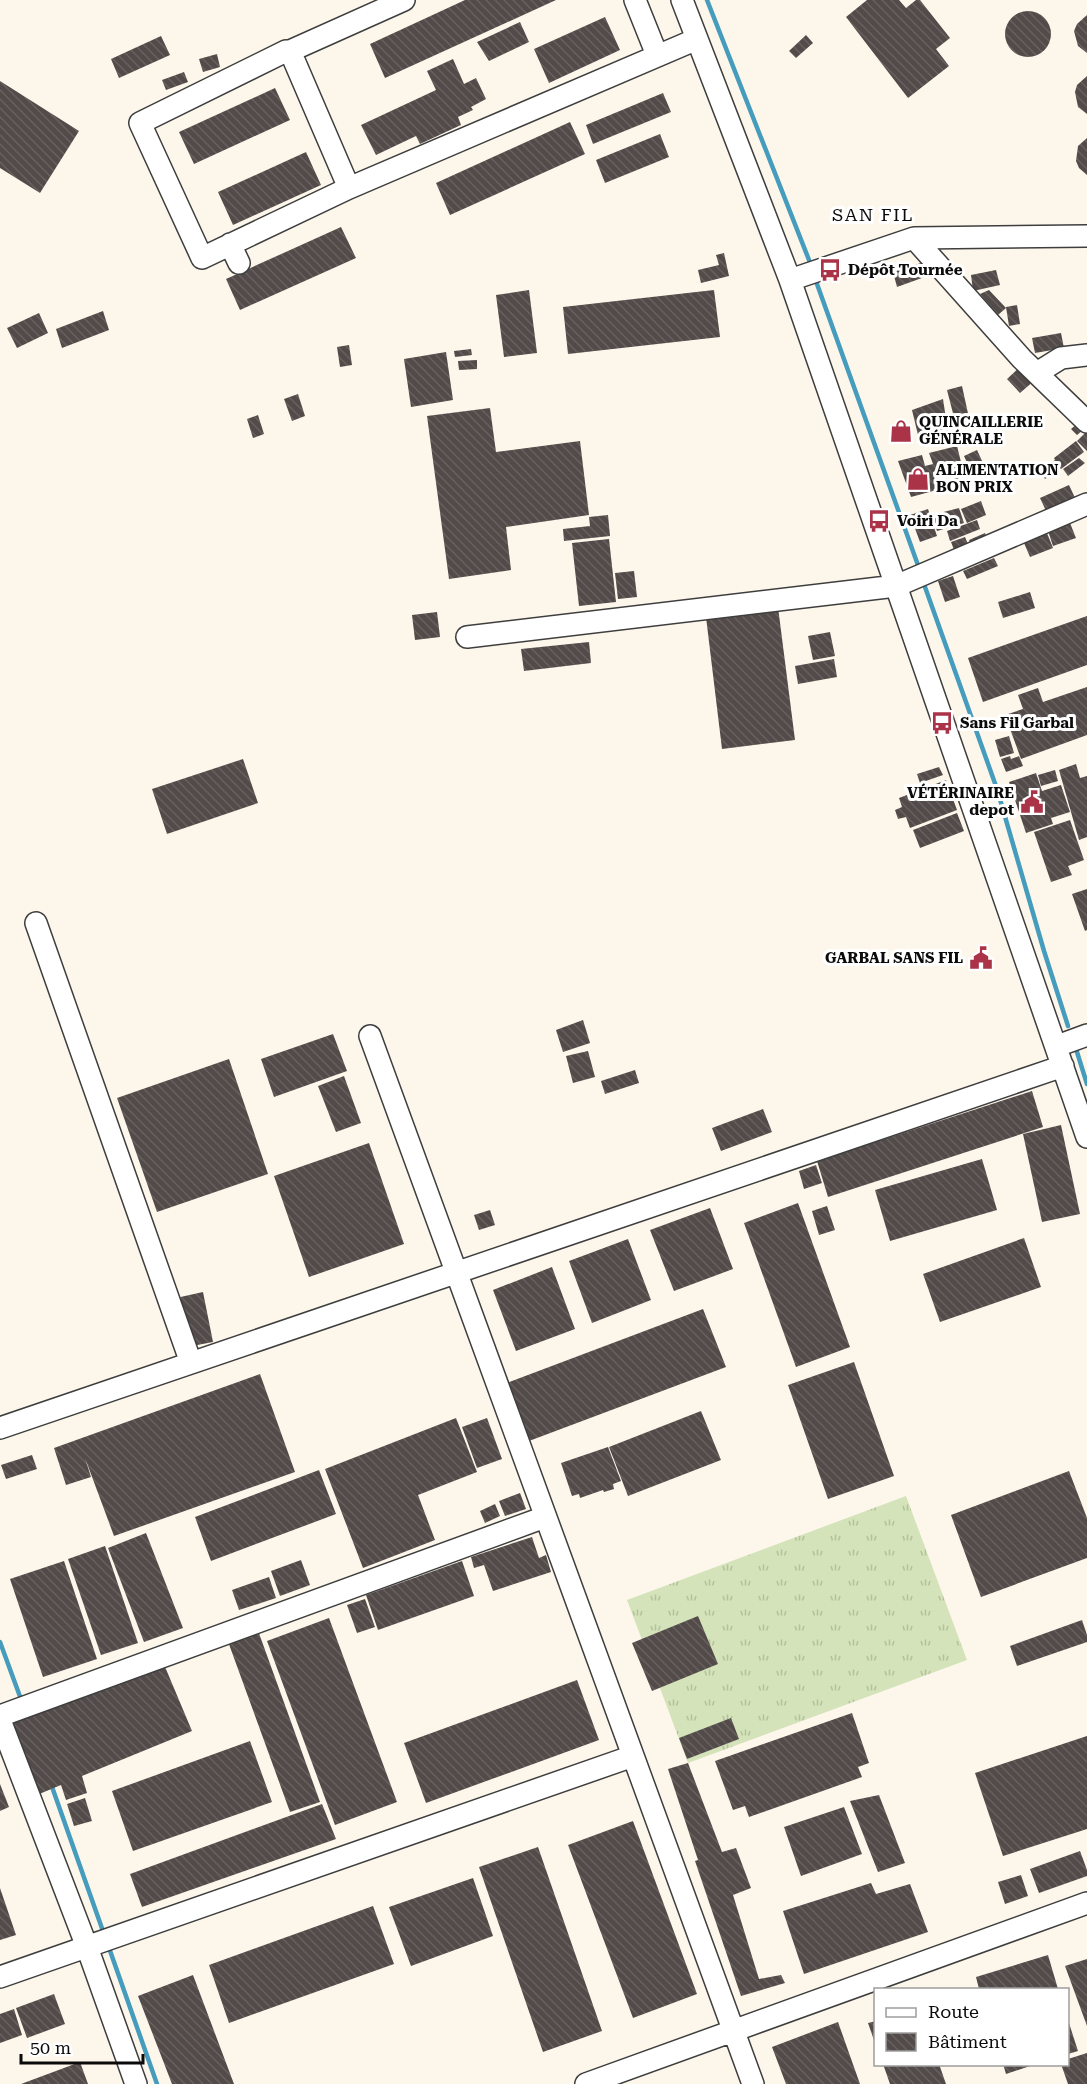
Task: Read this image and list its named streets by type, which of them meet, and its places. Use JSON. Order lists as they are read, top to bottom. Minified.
{"districts":["SAN FIL"],"places":{"bus stop":["Dépôt Tournée","Voiri Da","Sans Fil Garbal"],"shop":["QUINCAILLERIE GÉNÉRALE","ALIMENTATION BON PRIX"],"public building":["VÉTÉRINAIRE depot","GARBAL SANS FIL"]},"legend":["Route","Bâtiment"],"scale_bar":"50 m"}
